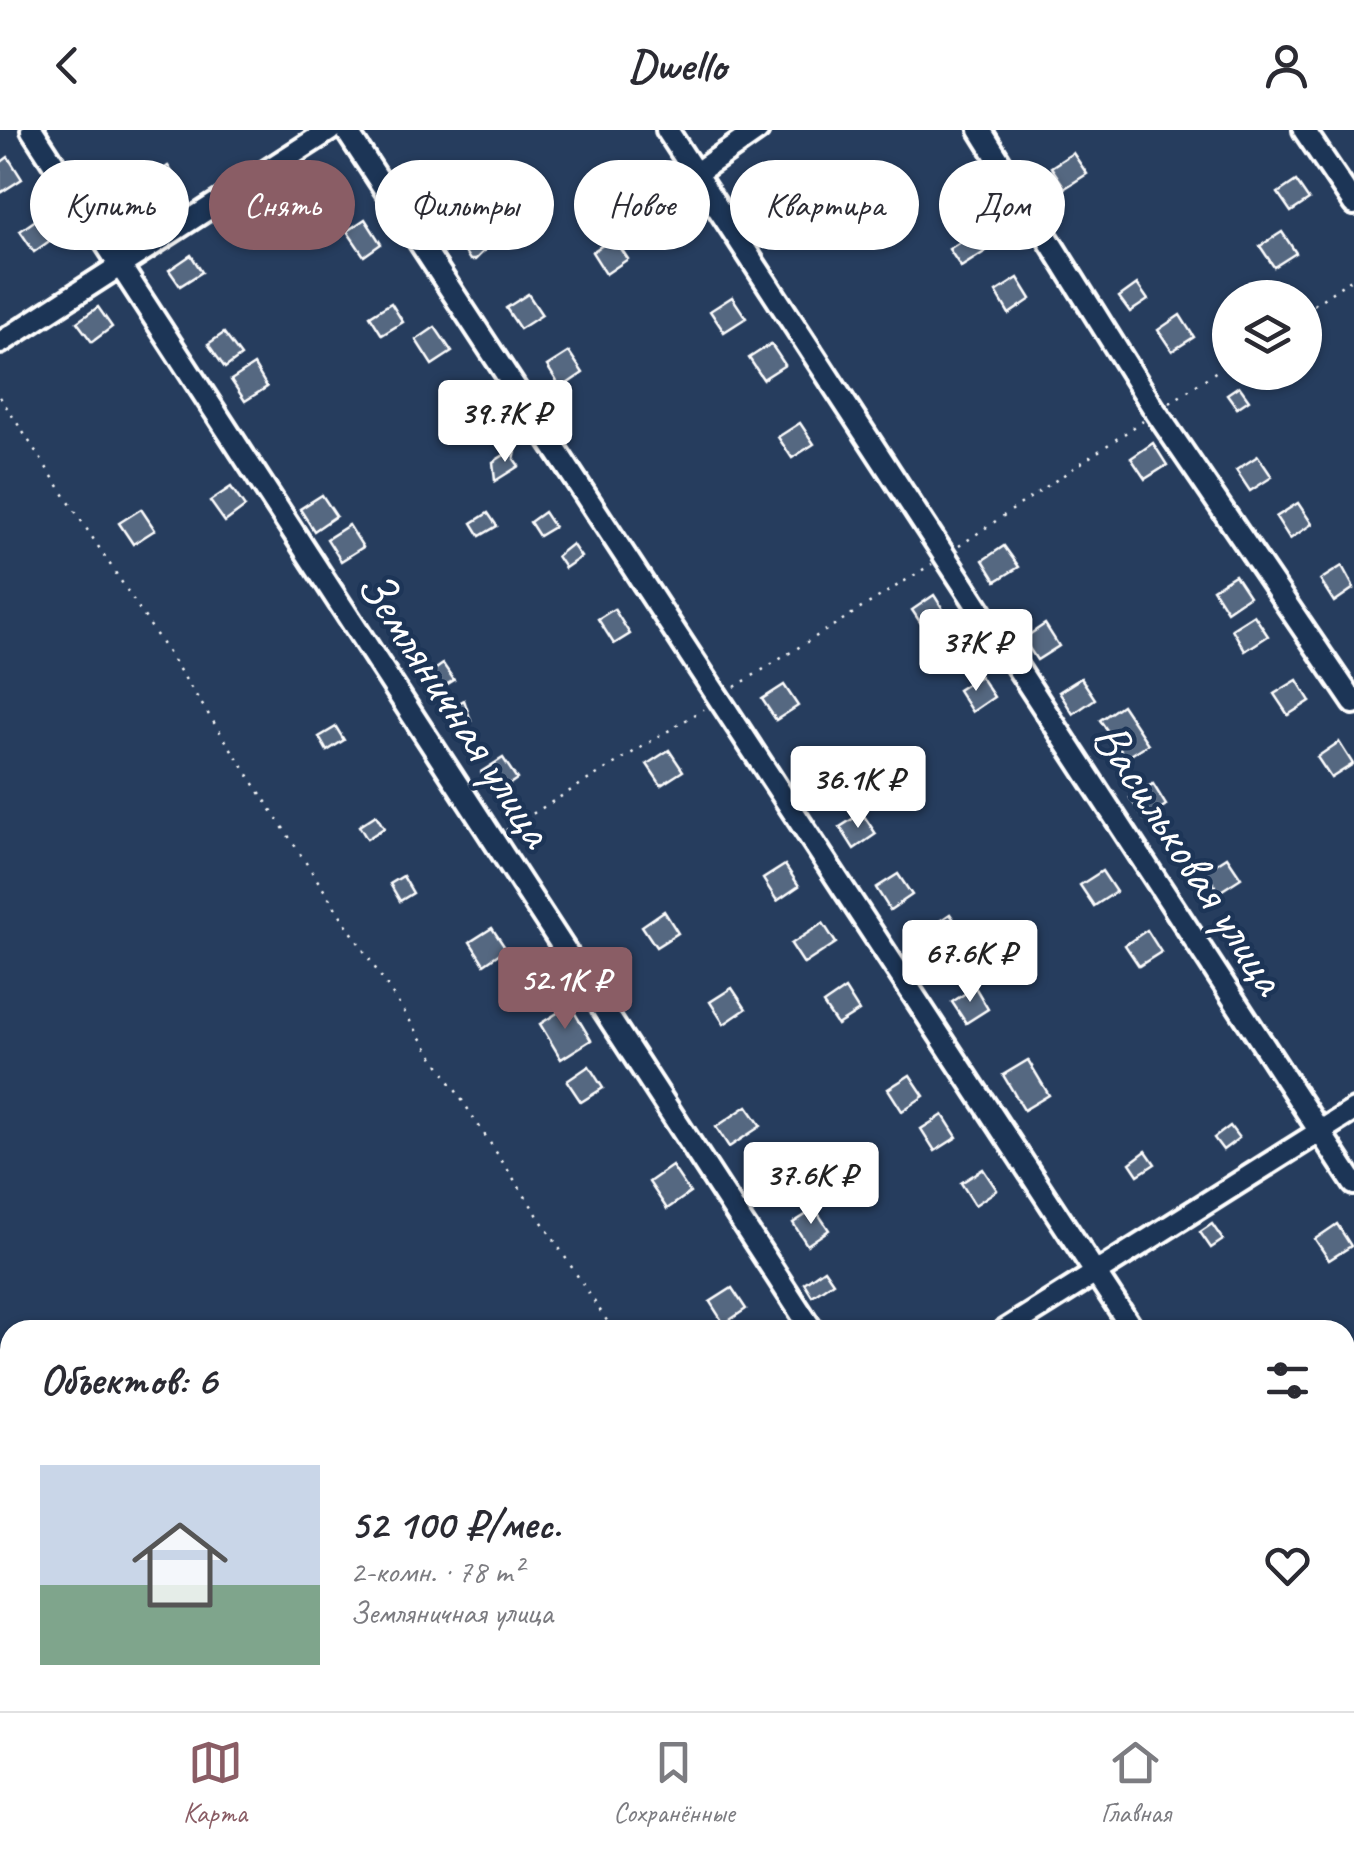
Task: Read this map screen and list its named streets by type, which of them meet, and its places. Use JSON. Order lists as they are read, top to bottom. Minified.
{"streets":{"street":["Земляничная улица","Васильковая улица"]},"page":{"header":"Dwello","chip":["Купить","Снять","Фильтры","Новое","Квартира","Дом"],"price":["39.7K ₽","37K ₽","36.1K ₽","67.6K ₽","52.1K ₽","37.6K ₽"],"heading":"Объектов: 6","list":[{"name":"52 100 ₽/мес.","note":"2-комн. · 78 m² · Земляничная улица"}],"tabs":["Карта","Сохранённые","Главная"]}}
